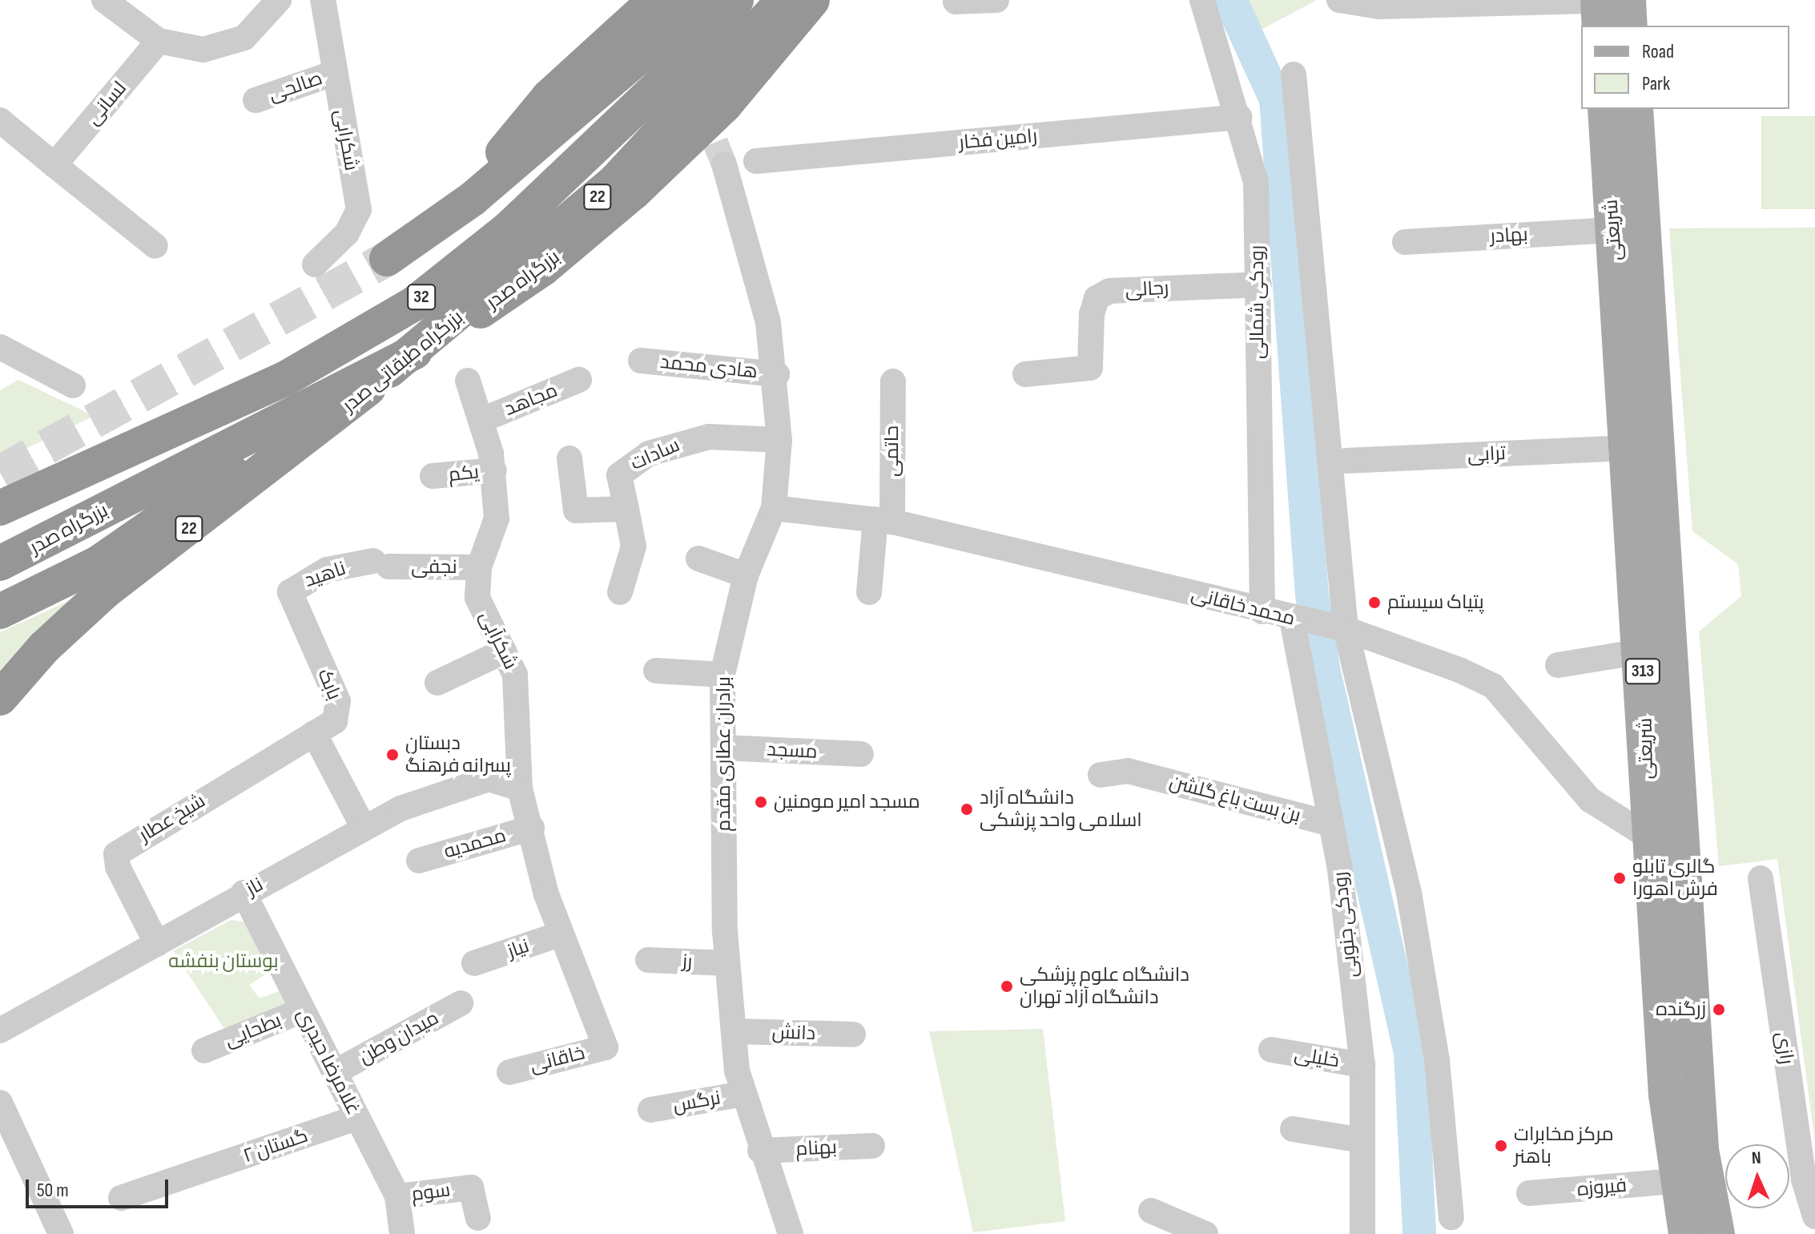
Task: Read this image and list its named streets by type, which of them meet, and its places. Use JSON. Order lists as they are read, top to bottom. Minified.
{"streets":{"highway":["22","بزرگراه صدر","32","بزرگراه طبقاتی صدر"],"main road":["شریعتی","313"],"street":["صالحی","لسانی","رامین فخار","شکرابی","بهادر","رجالی","رودکی شمالی","هادی محمد","مجاهد","حاتمی","سادات","ترابی","یکم","نجفی","ناهید","محمد خاقانی","شکرآبی","بابک","مسجد","برادران عطاری مقدم","بن بست باغ گلشن","شیخ عطار","محمدیه","ناز","رودکی جنوبی","نیاز","رز","بطحایی","دانش","میدان وطن","رازی","خلیلی","خاقانی","غلامرضا حیدری","نرگس","گستان ۲","بهنام","فیروزه","سوم"]},"crossings":[["صالحی","شکرابی"],["رامین فخار","رودکی شمالی"],["شریعتی","بهادر"],["شریعتی","ترابی"],["شریعتی","محمد خاقانی"],["شریعتی","فیروزه"],["رجالی","رودکی شمالی"],["رودکی شمالی","محمد خاقانی"],["هادی محمد","برادران عطاری مقدم"],["مجاهد","شکرآبی"],["حاتمی","محمد خاقانی"],["سادات","برادران عطاری مقدم"],["یکم","شکرآبی"],["نجفی","ناهید"],["نجفی","شکرآبی"],["ناهید","بابک"],["محمد خاقانی","برادران عطاری مقدم"],["محمد خاقانی","رودکی جنوبی"],["شکرآبی","محمدیه"],["شکرآبی","ناز"],["شکرآبی","نیاز"],["شکرآبی","خاقانی"],["بابک","شیخ عطار"],["مسجد","برادران عطاری مقدم"],["برادران عطاری مقدم","رز"],["برادران عطاری مقدم","دانش"],["برادران عطاری مقدم","نرگس"],["برادران عطاری مقدم","بهنام"],["بن بست باغ گلشن","رودکی جنوبی"],["شیخ عطار","ناز"],["ناز","غلامرضا حیدری"],["رودکی جنوبی","خلیلی"],["بطحایی","غلامرضا حیدری"],["میدان وطن","غلامرضا حیدری"],["غلامرضا حیدری","گستان ۲"],["غلامرضا حیدری","سوم"]],"parks":["بوستان بنفشه"],"places":["پتیاک سیستم","دبستان پسرانه فرهنگ","مسجد امیر مومنین","دانشگاه آزاد اسلامی واحد پزشکی","گالری تابلو فرش اهورا","دانشگاه علوم پزشکی دانشگاه آزاد تهران","زرگنده","مرکز مخابرات باهنر"],"legend":["Road","Park"],"scale_bar":"50 m","north":"top"}
